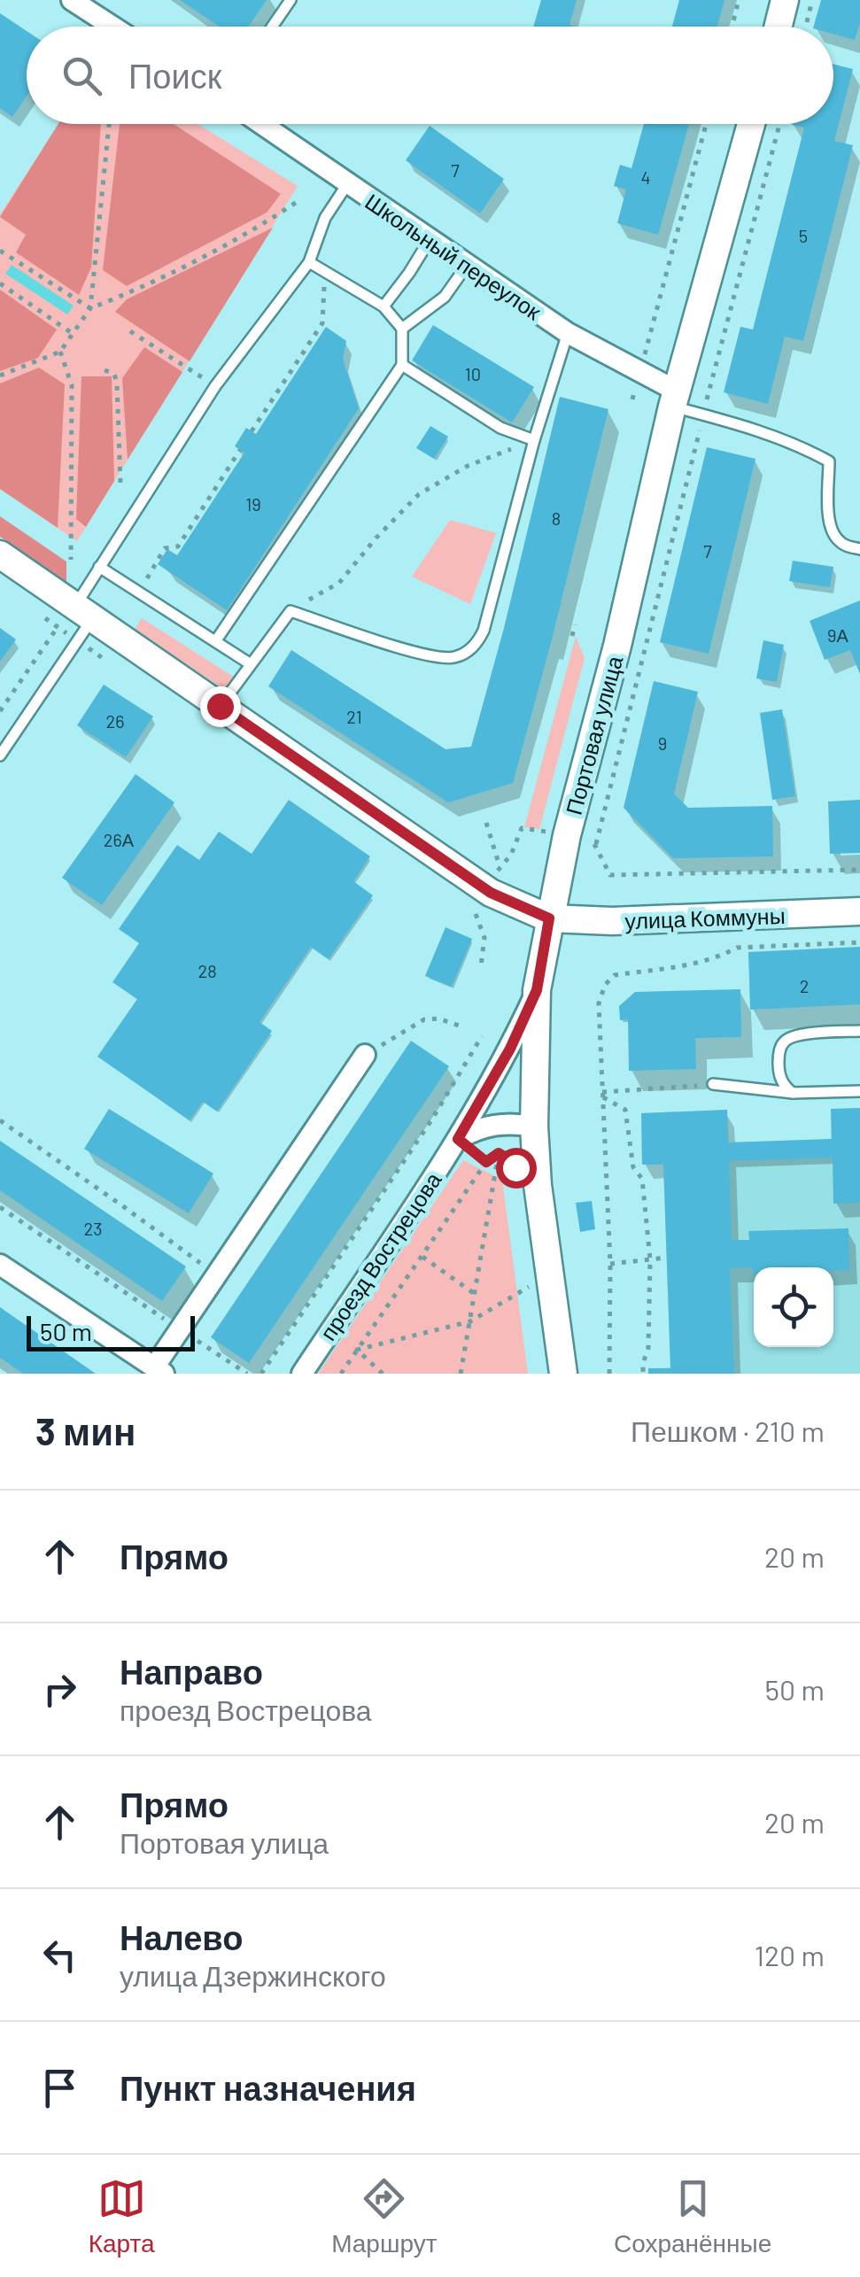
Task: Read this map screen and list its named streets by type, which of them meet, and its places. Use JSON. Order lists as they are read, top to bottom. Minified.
{"streets":{"main road":["Портовая улица","улица Коммуны"],"street":["Школьный переулок","проезд Вострецова"]},"crossings":[["Школьный переулок","Портовая улица"],["Портовая улица","улица Коммуны"],["Портовая улица","проезд Вострецова"]],"house_numbers":["7","4","5","10","19","8","7","9А","21","26","9","26А","28","2","23"],"scale_bar":"50 m","page":{"search":"Поиск","scale":"50 m","heading":["3 мин","Пешком · 210 m"],"list":[["Прямо","20 m"],["Направо","проезд Вострецова","50 m"],["Прямо","Портовая улица","20 m"],["Налево","улица Дзержинского","120 m"],"Пункт назначения"],"nav":["Карта","Маршрут","Сохранённые"]}}
